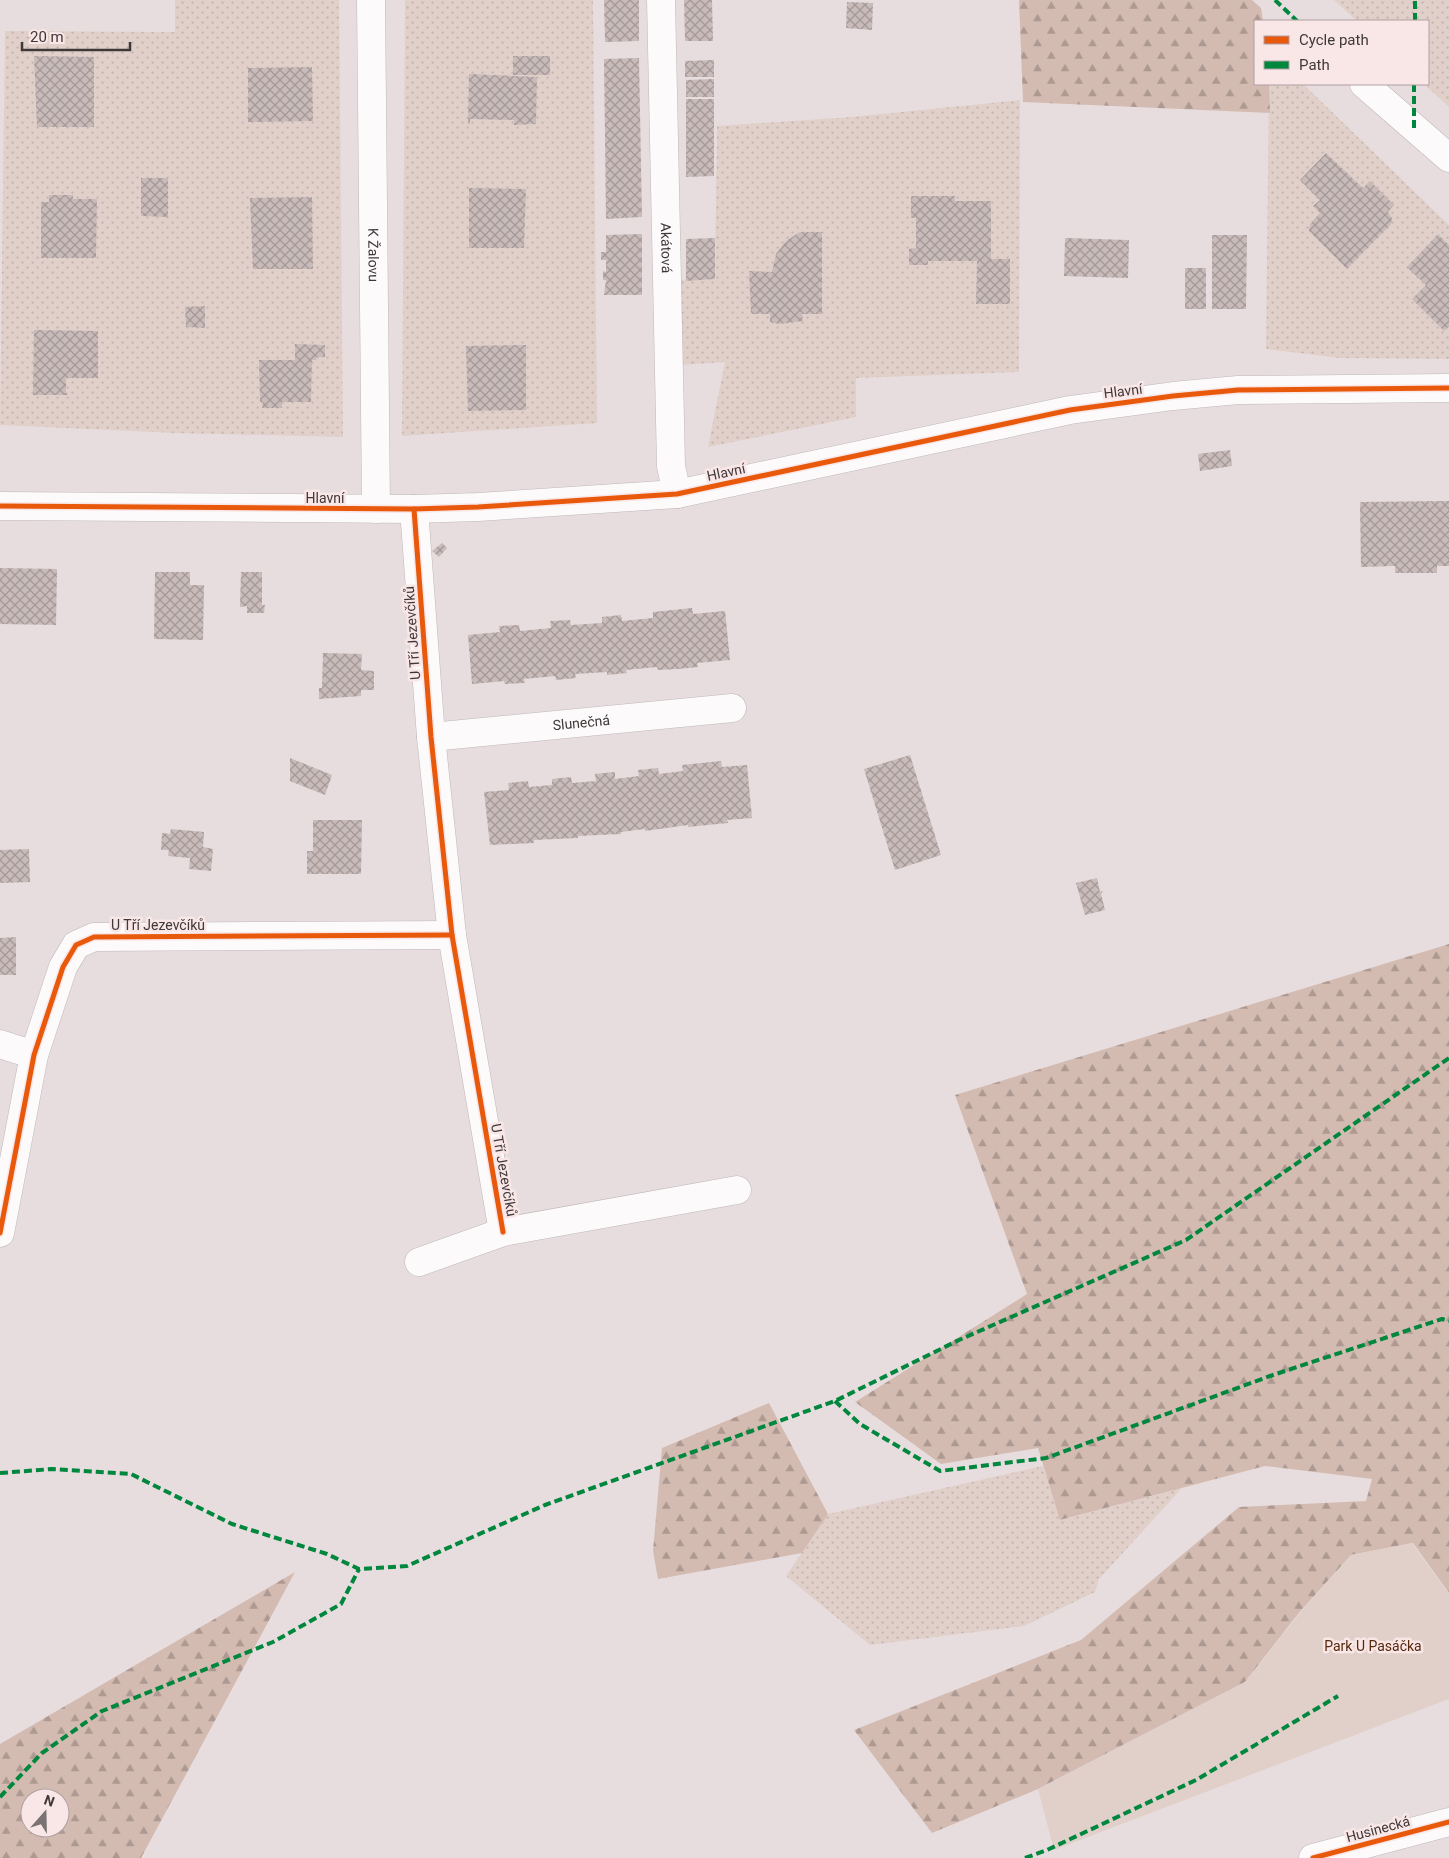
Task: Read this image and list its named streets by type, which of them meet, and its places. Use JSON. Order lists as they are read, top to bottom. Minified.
{"streets":{"street":["Akátová","K Žalovu","Hlavní","U Tří Jezevčíků","Slunečná","Husinecká"]},"crossings":[["Akátová","Hlavní"],["K Žalovu","Hlavní"],["Hlavní","U Tří Jezevčíků"],["U Tří Jezevčíků","Slunečná"]],"parks":["Park U Pasáčka"],"legend":["Cycle path","Path"],"scale_bar":"20 m","north":"top"}
